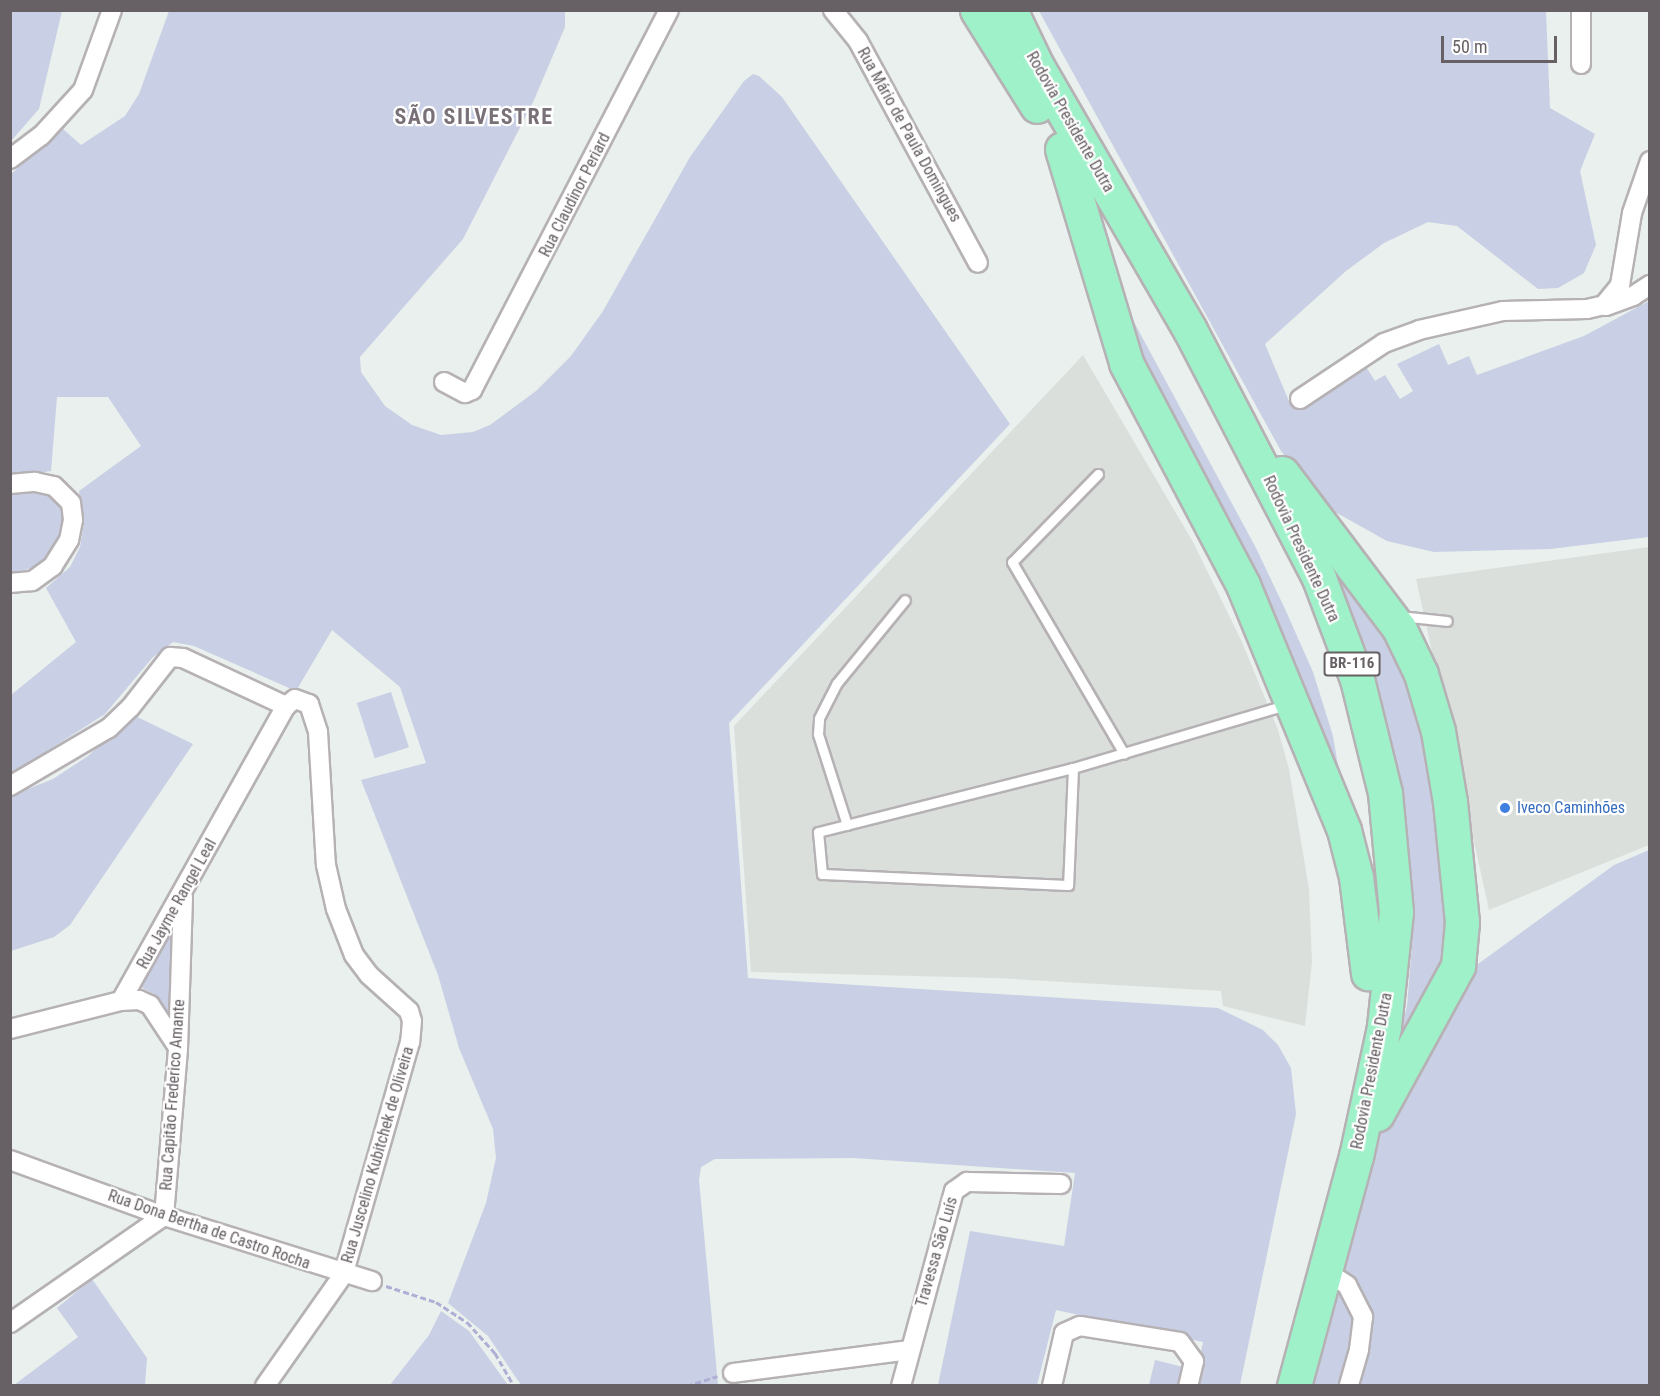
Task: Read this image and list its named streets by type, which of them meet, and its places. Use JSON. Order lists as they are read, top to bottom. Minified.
{"streets":{"highway":["Rodovia Presidente Dutra","BR-116"],"street":["Rua Mário de Paula Domingues","Rua Claudinor Periard","Rua Jayme Rangel Leal","Rua Capitão Frederico Amante","Rua Juscelino Kubitchek de Oliveira","Rua Dona Bertha de Castro Rocha","Travessa São Luís"]},"crossings":[["Rua Jayme Rangel Leal","Rua Capitão Frederico Amante"],["Rua Jayme Rangel Leal","Rua Juscelino Kubitchek de Oliveira"],["Rua Capitão Frederico Amante","Rua Dona Bertha de Castro Rocha"],["Rua Juscelino Kubitchek de Oliveira","Rua Dona Bertha de Castro Rocha"]],"districts":["SÃO SILVESTRE"],"places":["Iveco Caminhões"],"scale_bar":"50 m"}
